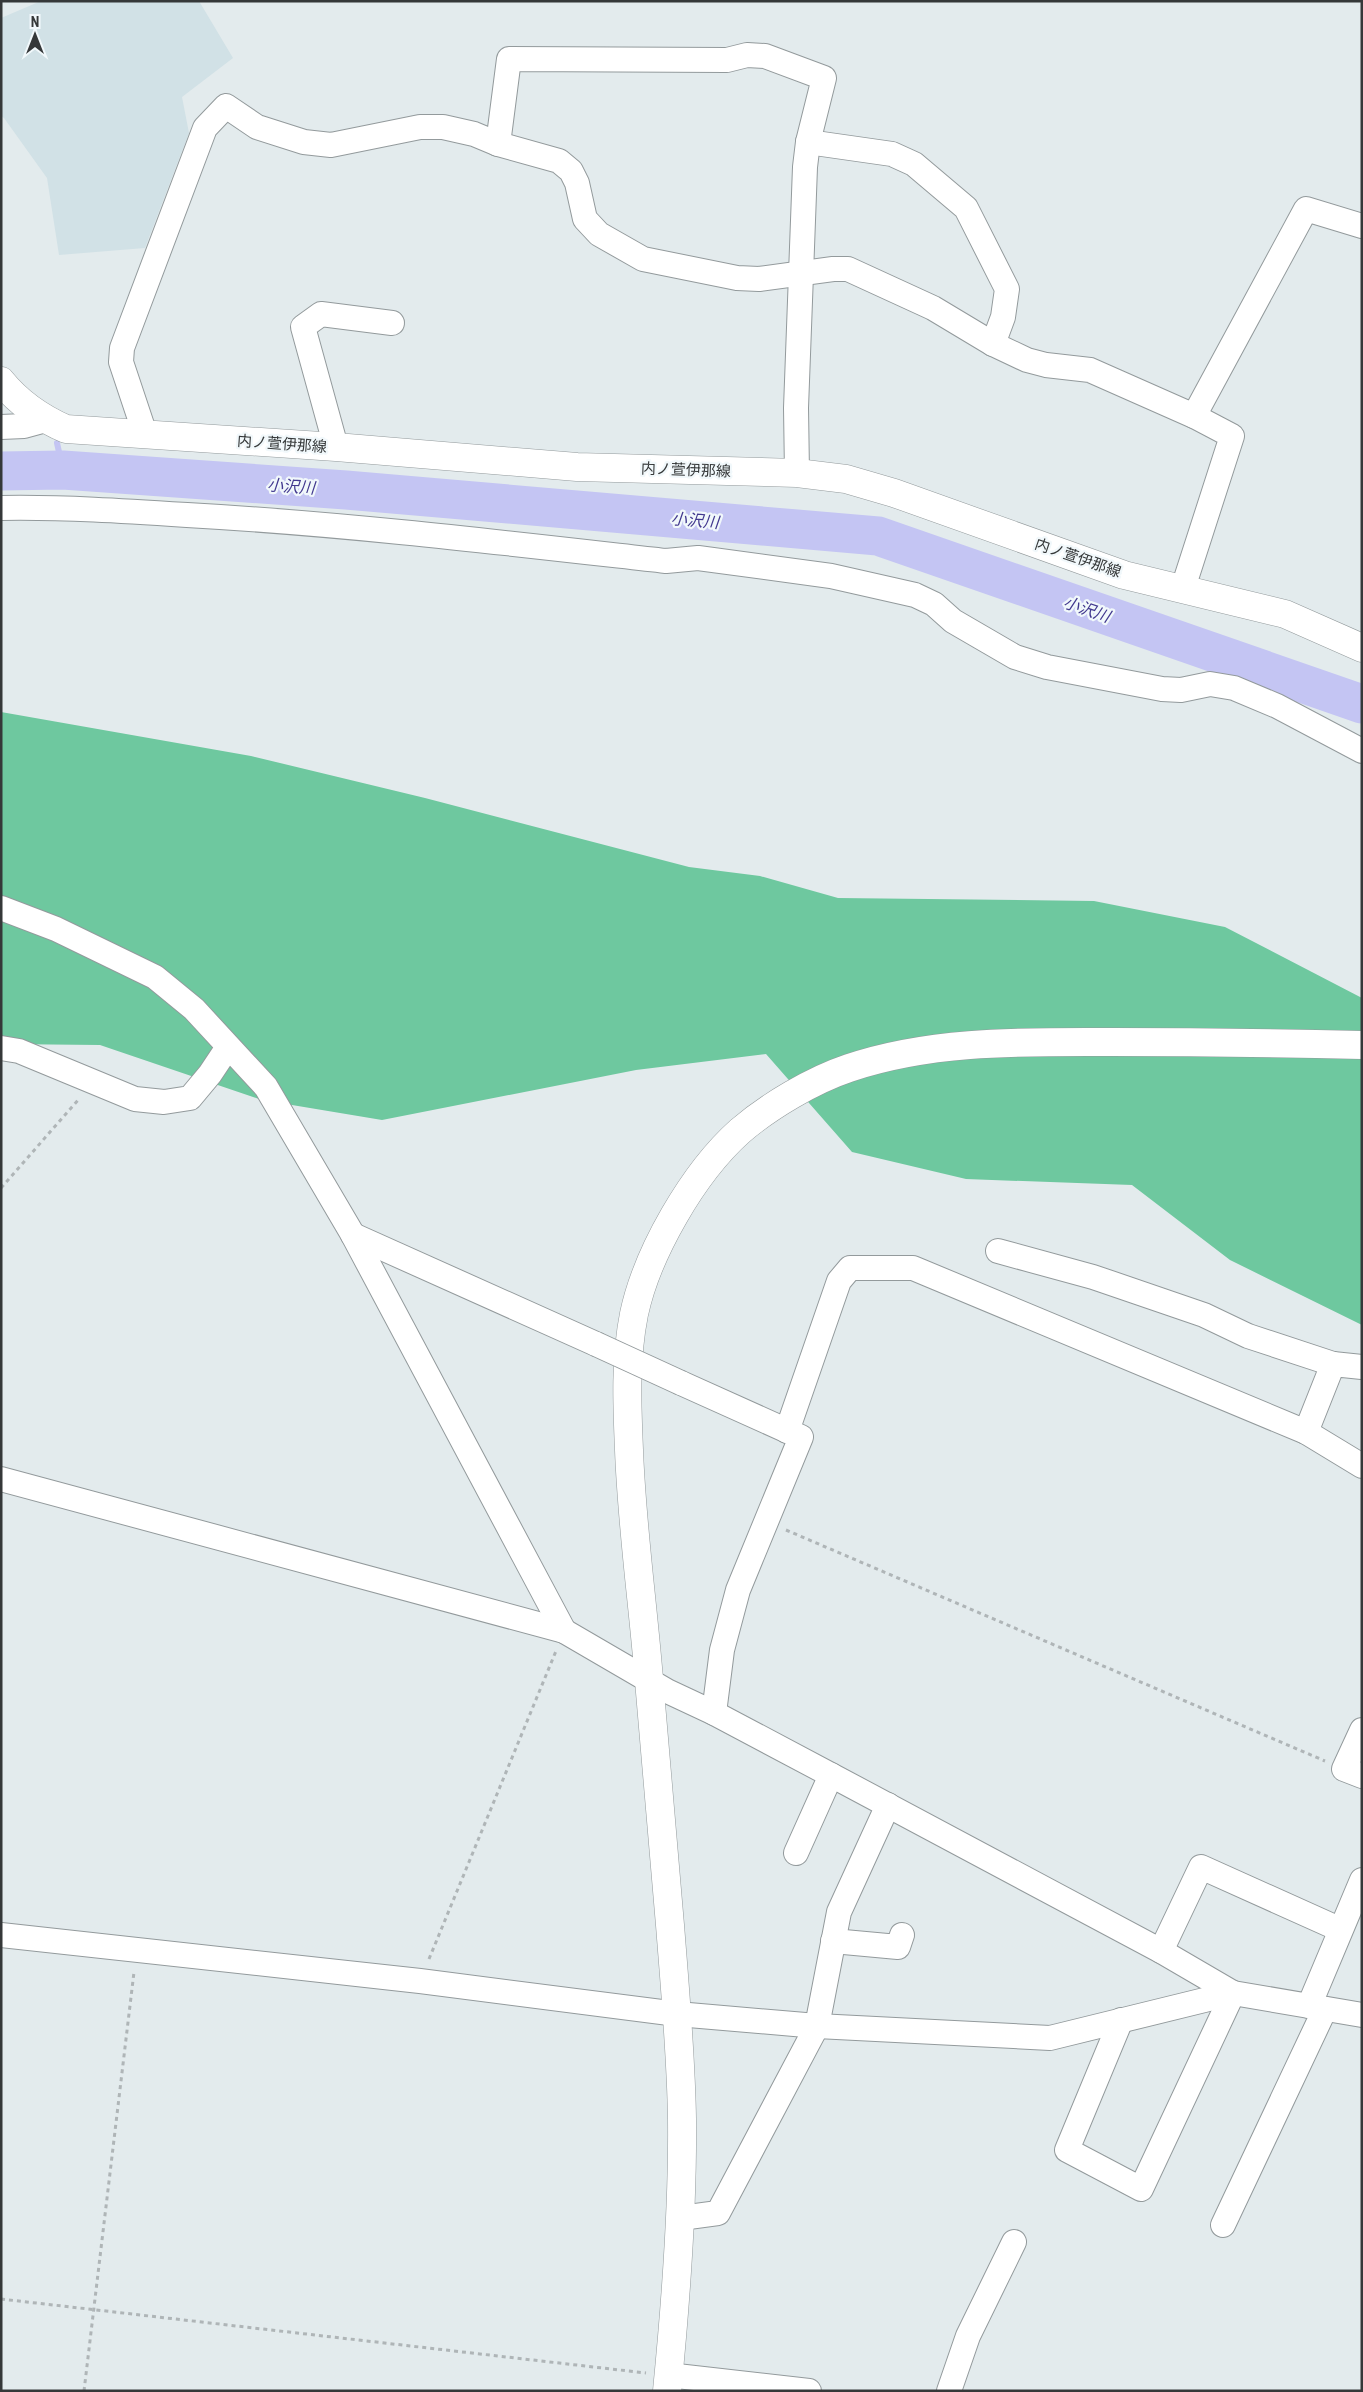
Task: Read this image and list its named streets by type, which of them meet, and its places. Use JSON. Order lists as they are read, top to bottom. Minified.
{"streets":{"street":["内ノ萱伊那線"]},"water":["小沢川"],"north":"top"}
